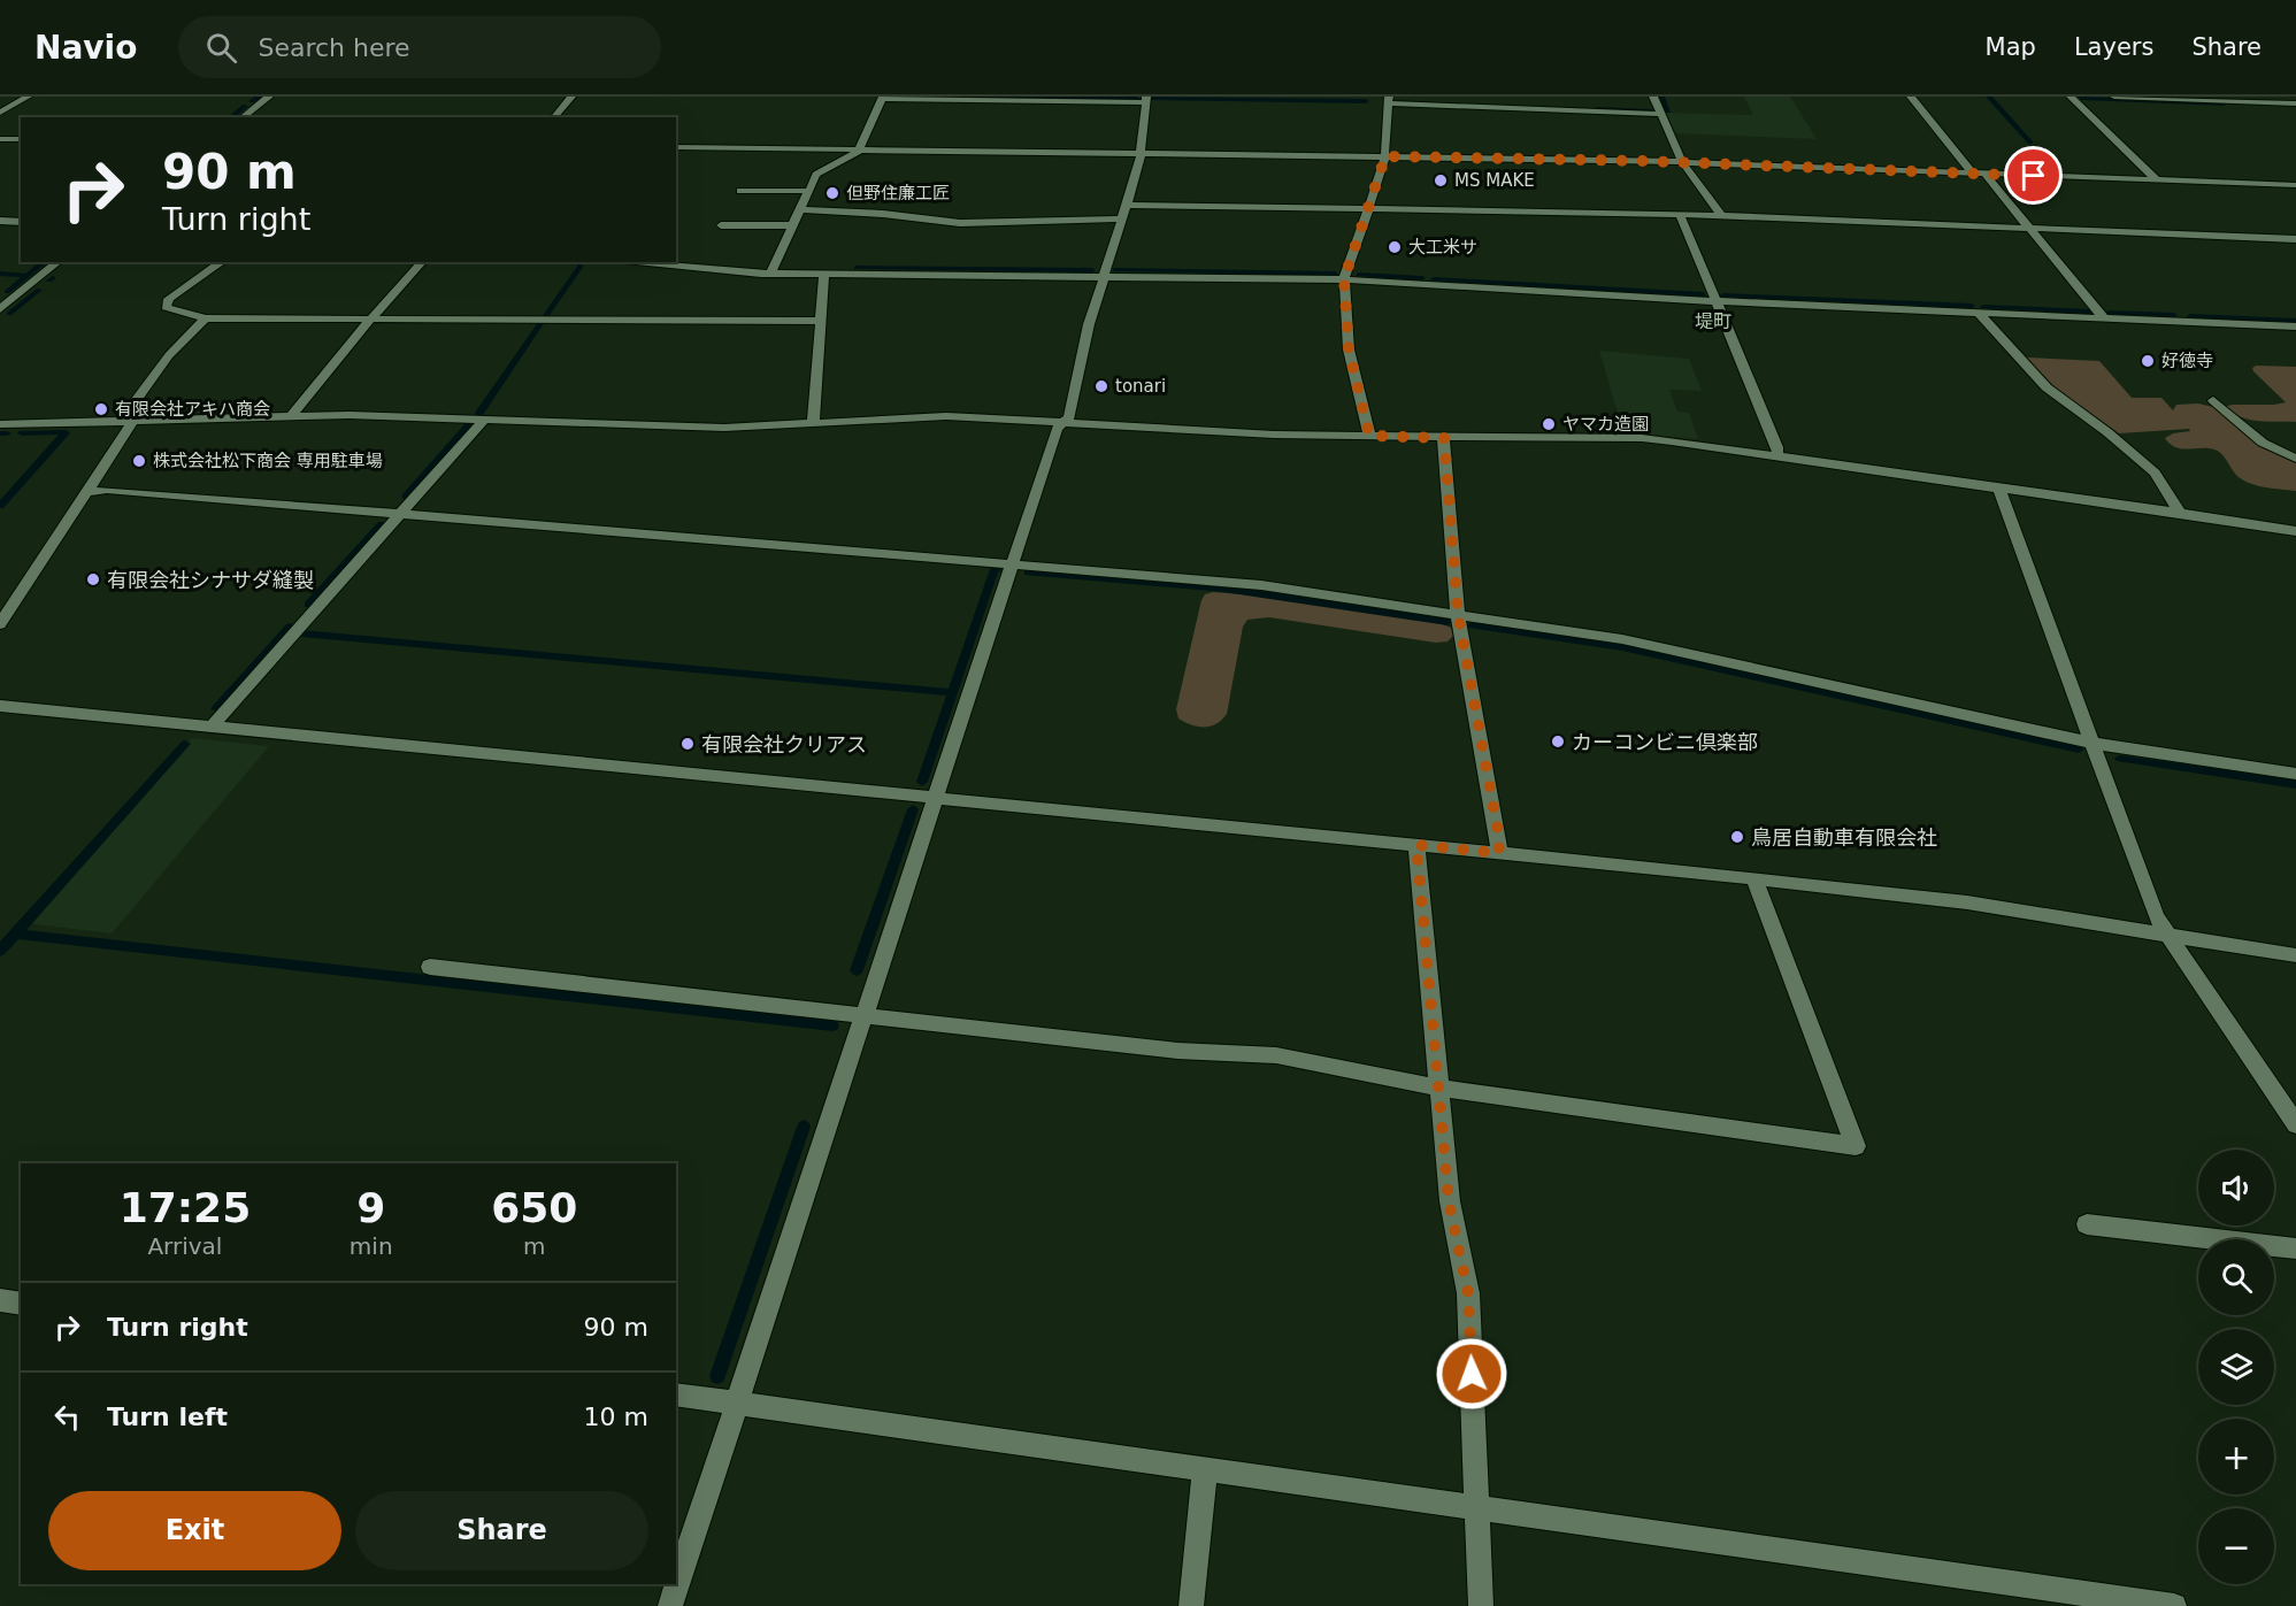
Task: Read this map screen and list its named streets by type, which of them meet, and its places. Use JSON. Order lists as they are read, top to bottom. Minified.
{"districts":["堤町"],"places":["MS MAKE","但野住廉工匠","大工米サ","好徳寺","tonari","有限会社アキハ商会","ヤマカ造園","株式会社松下商会 専用駐車場","有限会社シナサダ縫製","カーコンビニ倶楽部","有限会社クリアス","鳥居自動車有限会社"],"page":{"header":"Navio","search":"Search here","nav":["Map","Layers","Share"],"turn":["90 m","Turn right"],"map_buttons":["+","−"],"eta":["17:25","Arrival","9","min","650","m"],"list":[{"name":"Turn right","value":"90 m"},{"name":"Turn left","value":"10 m"}],"buttons":["Exit","Share"]}}
